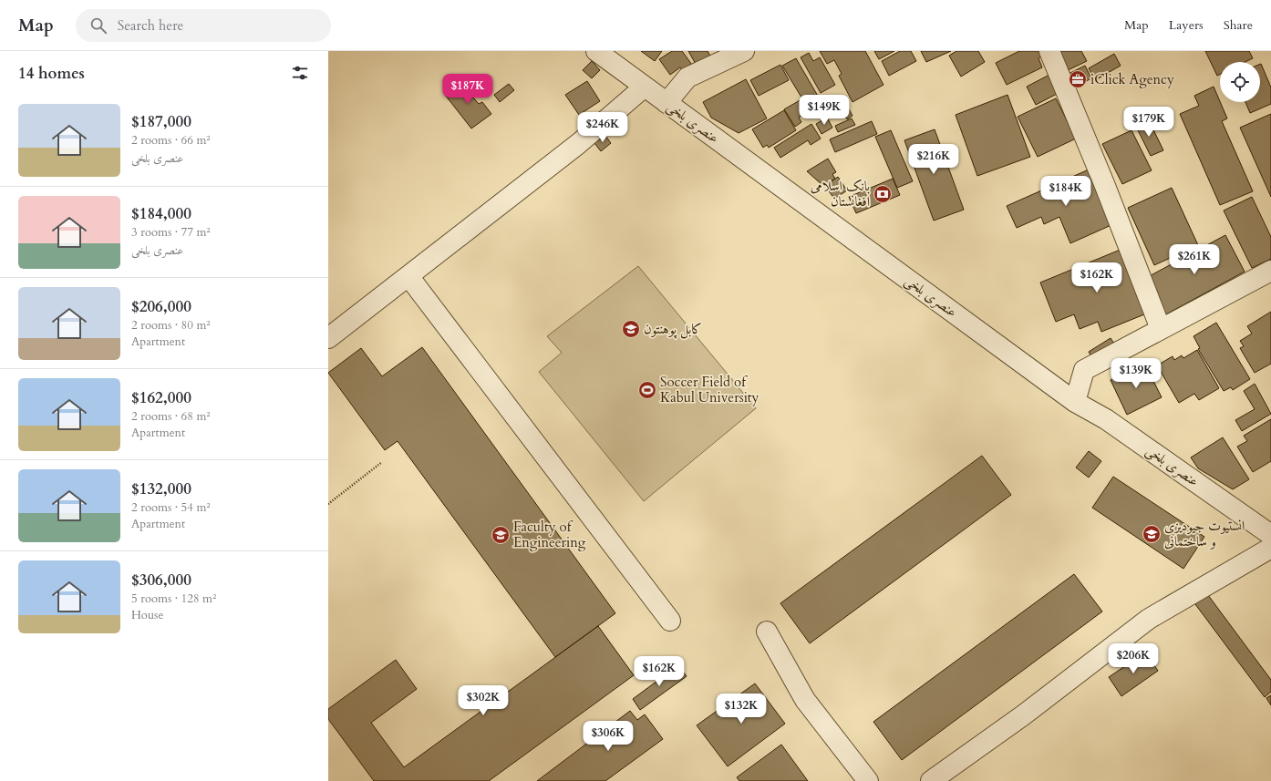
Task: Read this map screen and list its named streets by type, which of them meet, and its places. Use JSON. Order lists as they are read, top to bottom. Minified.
{"streets":{"street":["عنصری بلخی"]},"places":{"office":["iClick Agency"],"bank":["بانک اسلامی افغانستان"],"school or university":["کابل پوهنتون","انستیوت جیودیزی و ساختمانی","Faculty of Engineering"],"sports":["Soccer Field of Kabul University"]},"page":{"header":"Map","search":"Search here","nav":["Map","Layers","Share"],"heading":"14 homes","price":["$187K","$149K","$179K","$246K","$216K","$184K","$261K","$162K","$139K","$206K","$162K","$302K","$132K","$306K"],"list":[{"name":"$187,000","note":"2 rooms · 66 m² · عنصری بلخی"},{"name":"$184,000","note":"3 rooms · 77 m² · عنصری بلخی"},{"name":"$206,000","note":"2 rooms · 80 m² · Apartment"},{"name":"$162,000","note":"2 rooms · 68 m² · Apartment"},{"name":"$132,000","note":"2 rooms · 54 m² · Apartment"},{"name":"$306,000","note":"5 rooms · 128 m² · House"}]}}
